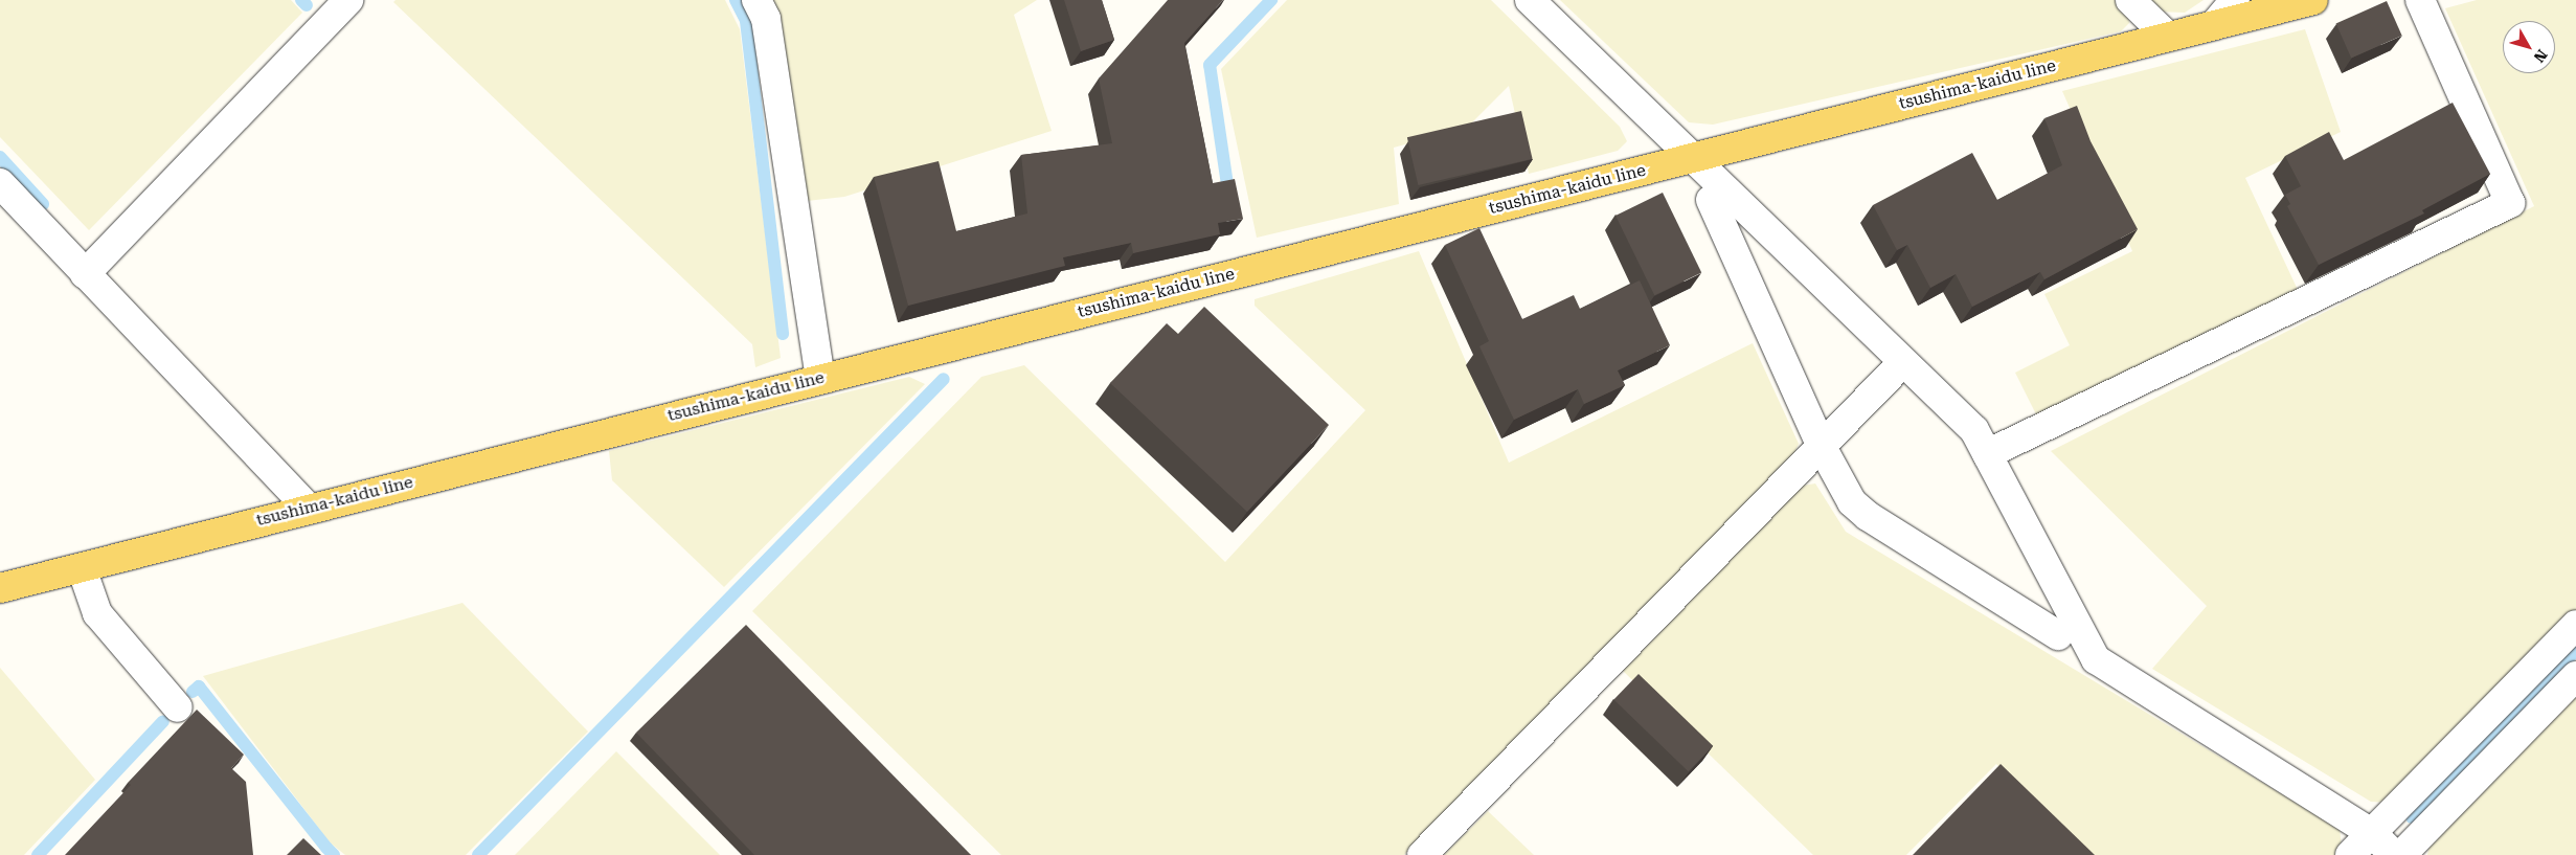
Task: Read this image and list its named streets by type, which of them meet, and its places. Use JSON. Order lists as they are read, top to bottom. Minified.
{"streets":{"main road":["tsushima-kaidu line"]},"north":"bottom right"}
